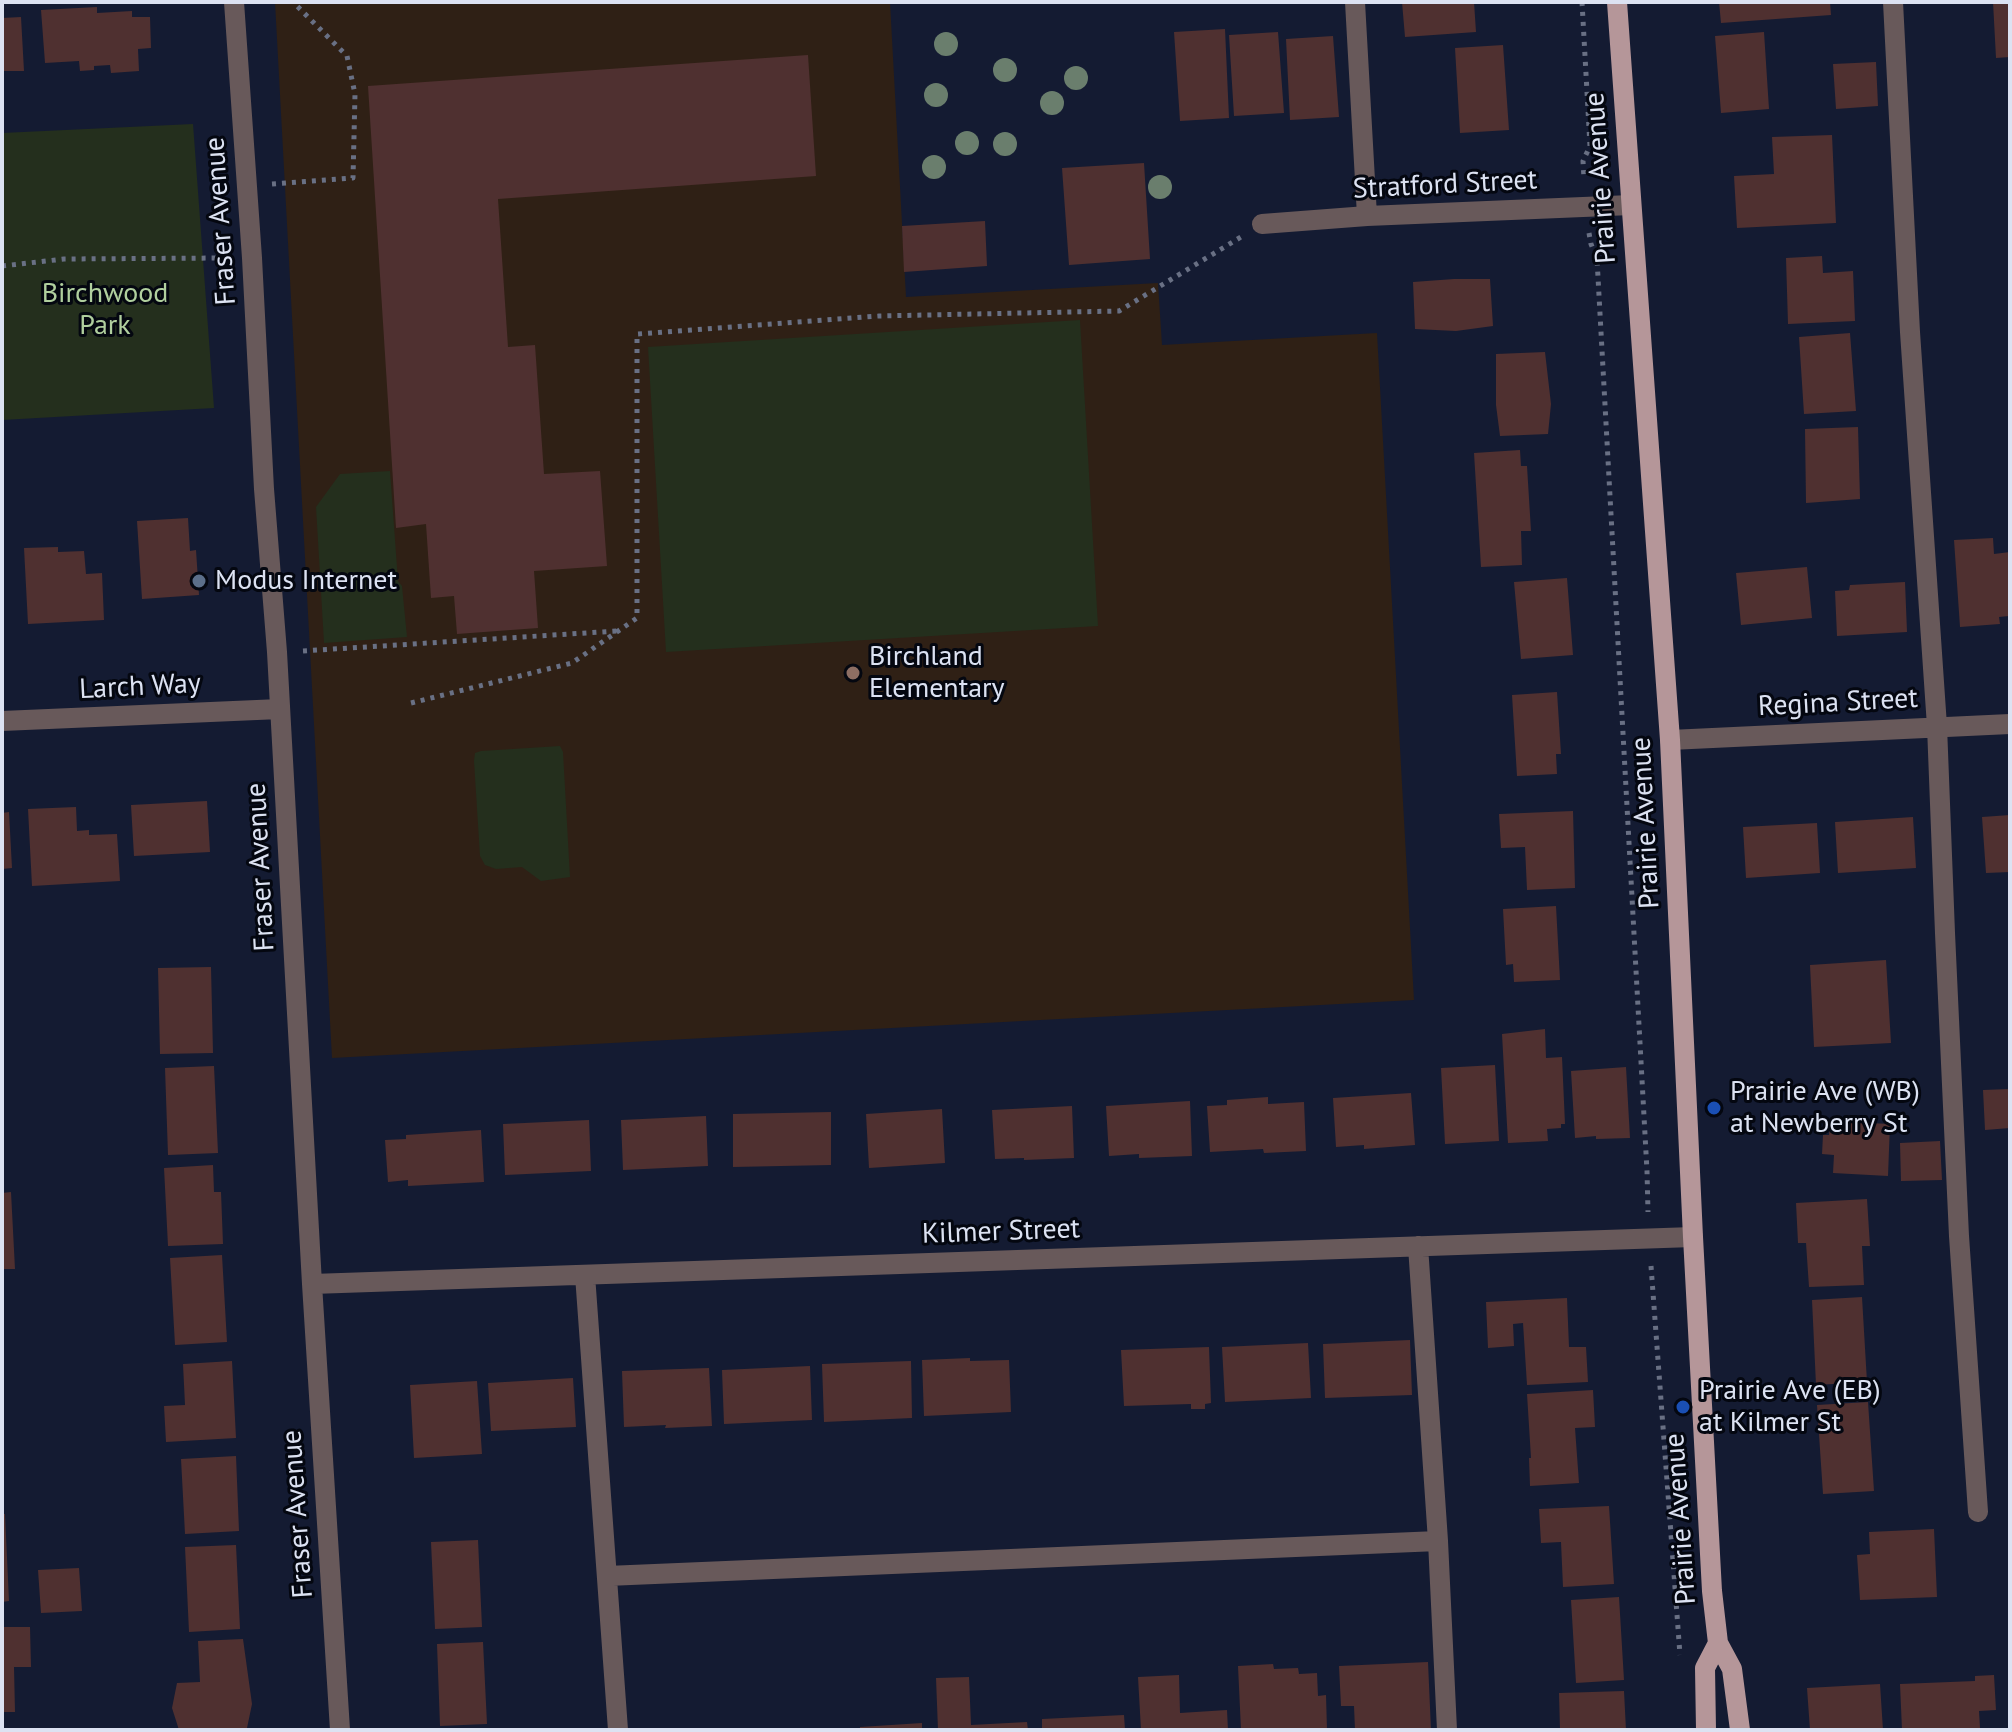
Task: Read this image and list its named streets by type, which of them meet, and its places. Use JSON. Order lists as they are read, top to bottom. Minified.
{"streets":{"main road":["Prairie Avenue"],"street":["Stratford Street","Fraser Avenue","Larch Way","Regina Street","Kilmer Street"]},"crossings":[["Prairie Avenue","Stratford Street"],["Prairie Avenue","Regina Street"],["Prairie Avenue","Kilmer Street"],["Fraser Avenue","Larch Way"],["Fraser Avenue","Kilmer Street"]],"parks":["Birchwood Park"],"places":["Modus Internet","Birchland Elementary","Prairie Ave (WB) at Newberry St","Prairie Ave (EB) at Kilmer St"]}
